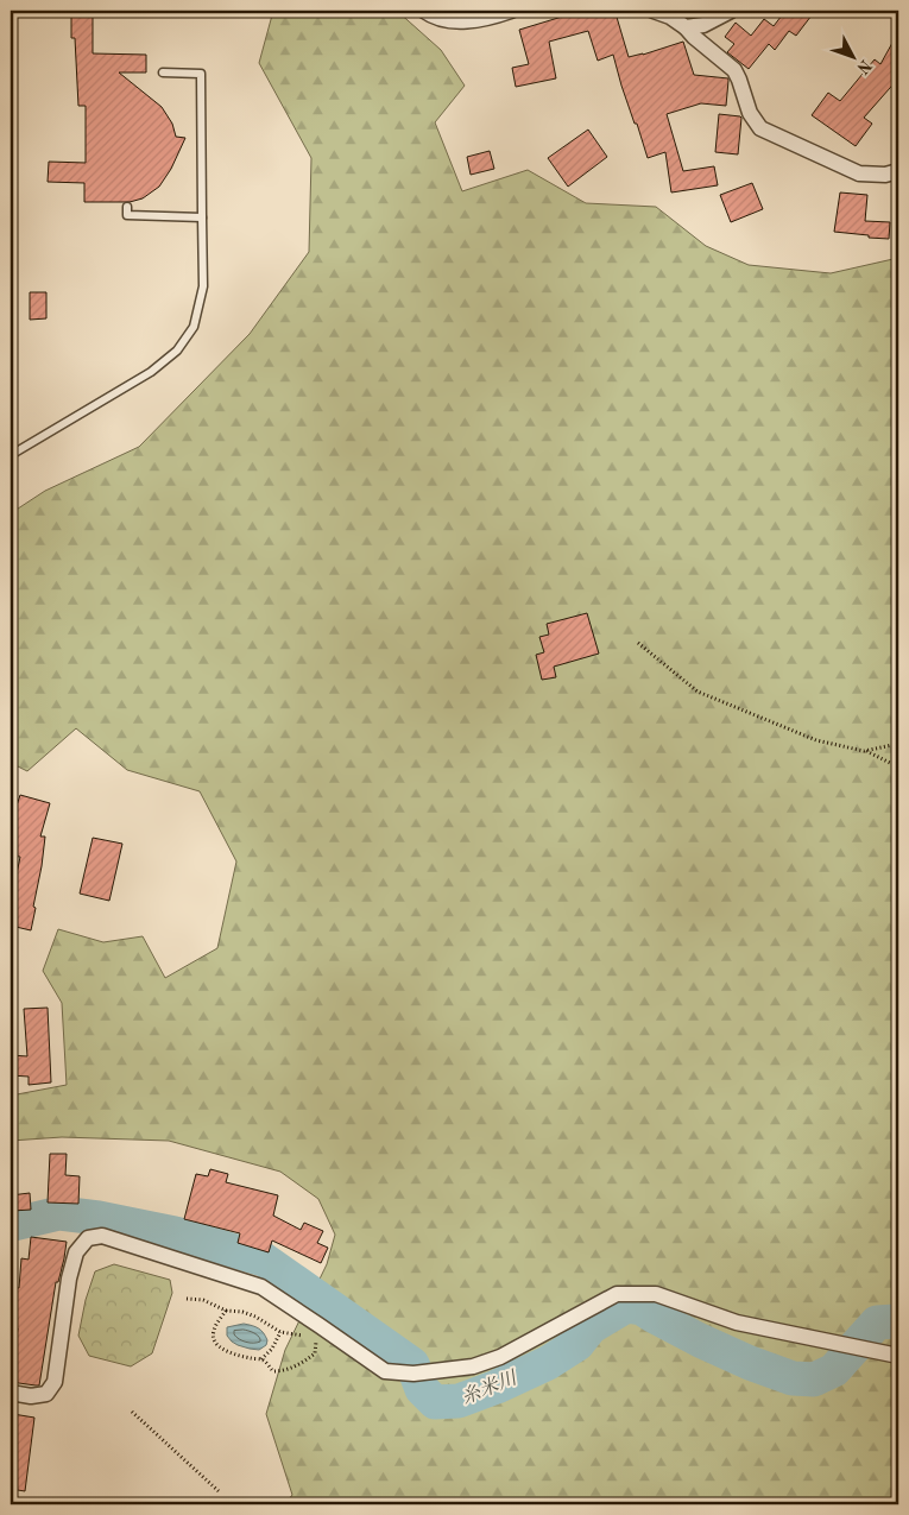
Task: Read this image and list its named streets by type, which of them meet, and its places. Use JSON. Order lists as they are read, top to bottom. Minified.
{"water":["糸米川"],"north":"bottom right"}
